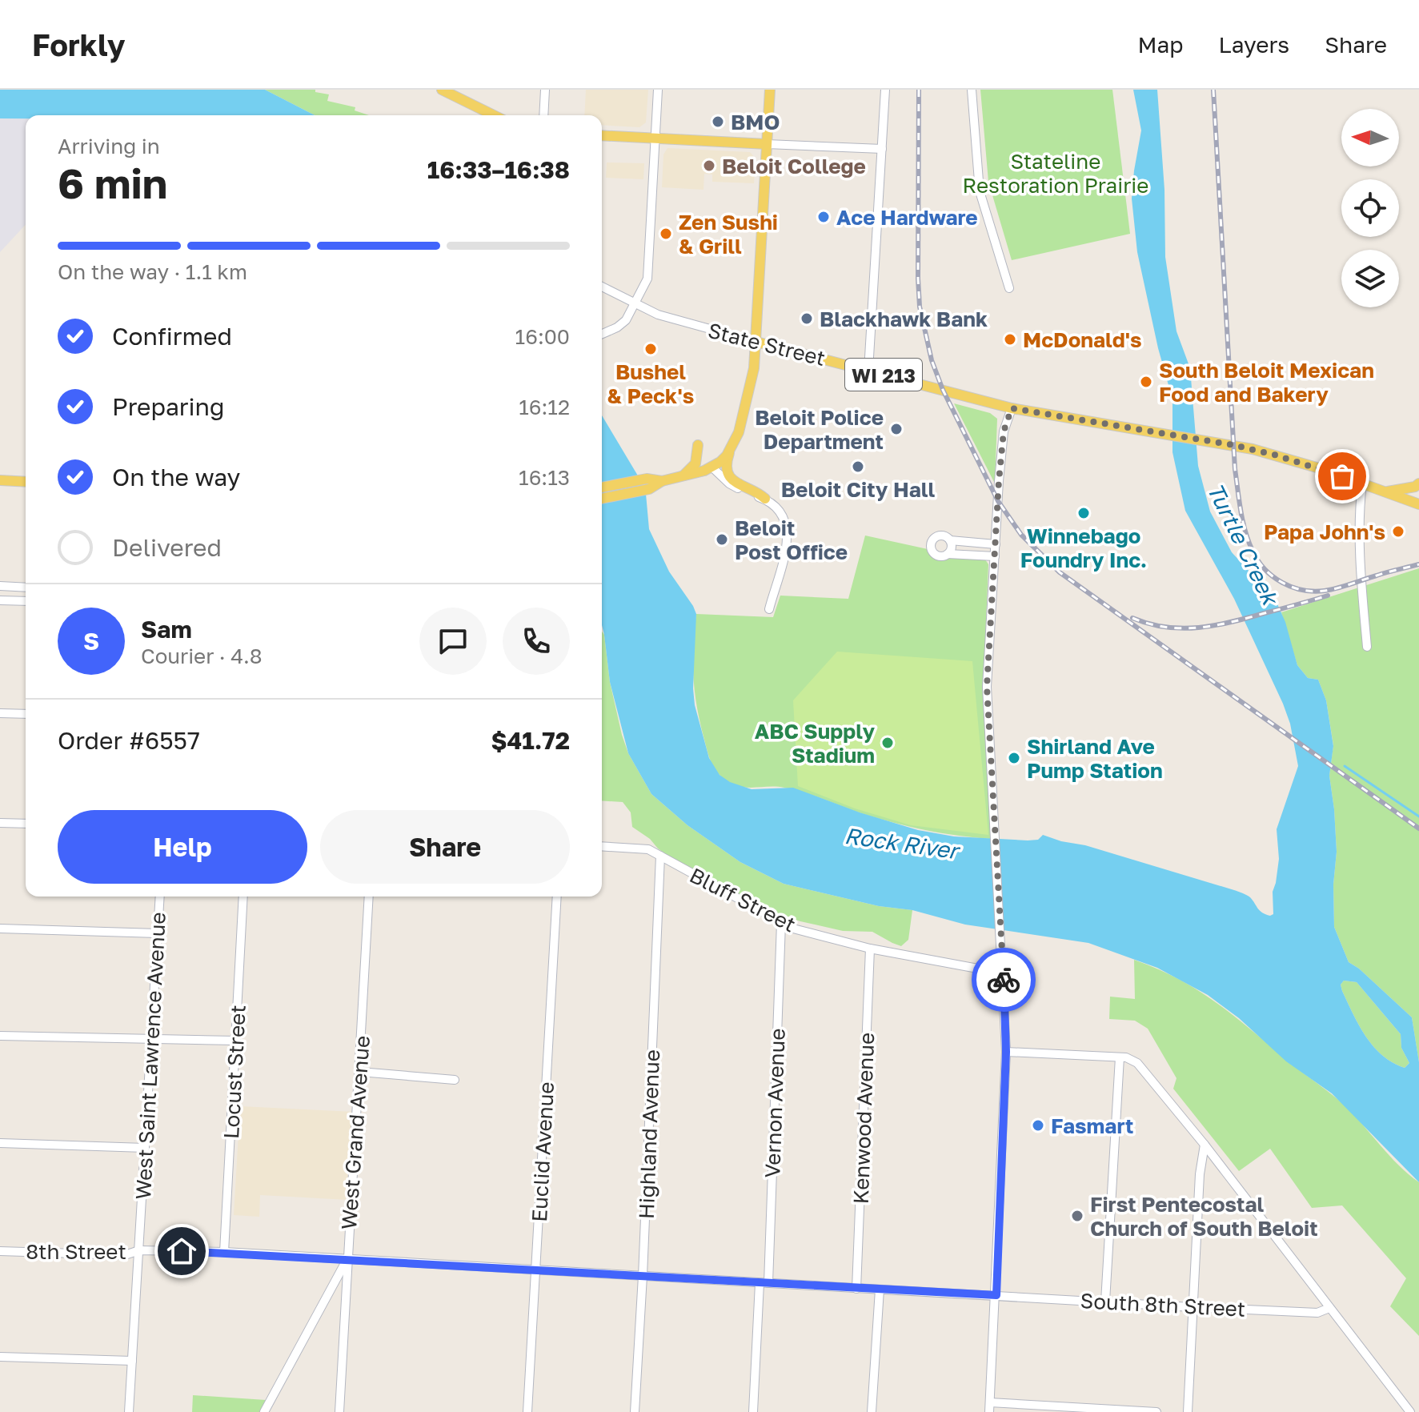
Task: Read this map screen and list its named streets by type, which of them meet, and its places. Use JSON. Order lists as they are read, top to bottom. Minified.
{"streets":{"main road":["State Street","WI 213"],"street":["Bluff Street","West Saint Lawrence Avenue","Locust Street","Vernon Avenue","Kenwood Avenue","West Grand Avenue","Highland Avenue","Euclid Avenue","8th Street","South 8th Street"]},"crossings":[["Bluff Street","Vernon Avenue"],["Bluff Street","Kenwood Avenue"],["Bluff Street","Highland Avenue"],["West Saint Lawrence Avenue","8th Street"],["Locust Street","8th Street"],["Vernon Avenue","8th Street"],["Kenwood Avenue","8th Street"],["West Grand Avenue","8th Street"],["Highland Avenue","8th Street"],["Euclid Avenue","8th Street"],["8th Street","South 8th Street"]],"water":["Turtle Creek","Rock River"],"parks":["Stateline Restoration Prairie"],"places":["BMO","Beloit College","Ace Hardware","Zen Sushi & Grill","Blackhawk Bank","McDonald's","Bushel & Peck's","South Beloit Mexican Food and Bakery","Beloit Police Department","Beloit City Hall","Winnebago Foundry Inc.","Papa John's","Beloit Post Office","ABC Supply Stadium","Shirland Ave Pump Station","Fasmart","First Pentecostal Church of South Beloit"],"north":"left","page":{"header":"Forkly","nav":["Map","Layers","Share"],"heading":["6 min","Arriving in","16:33–16:38"],"panel":["Sam","Courier · 4.8","Order #6557","$41.72"],"bar":"On the way · 1.1 km","list":[["Confirmed","16:00"],["Preparing","16:12"],["On the way","16:13"],"Delivered"],"round":"S","buttons":["Help","Share"]}}
